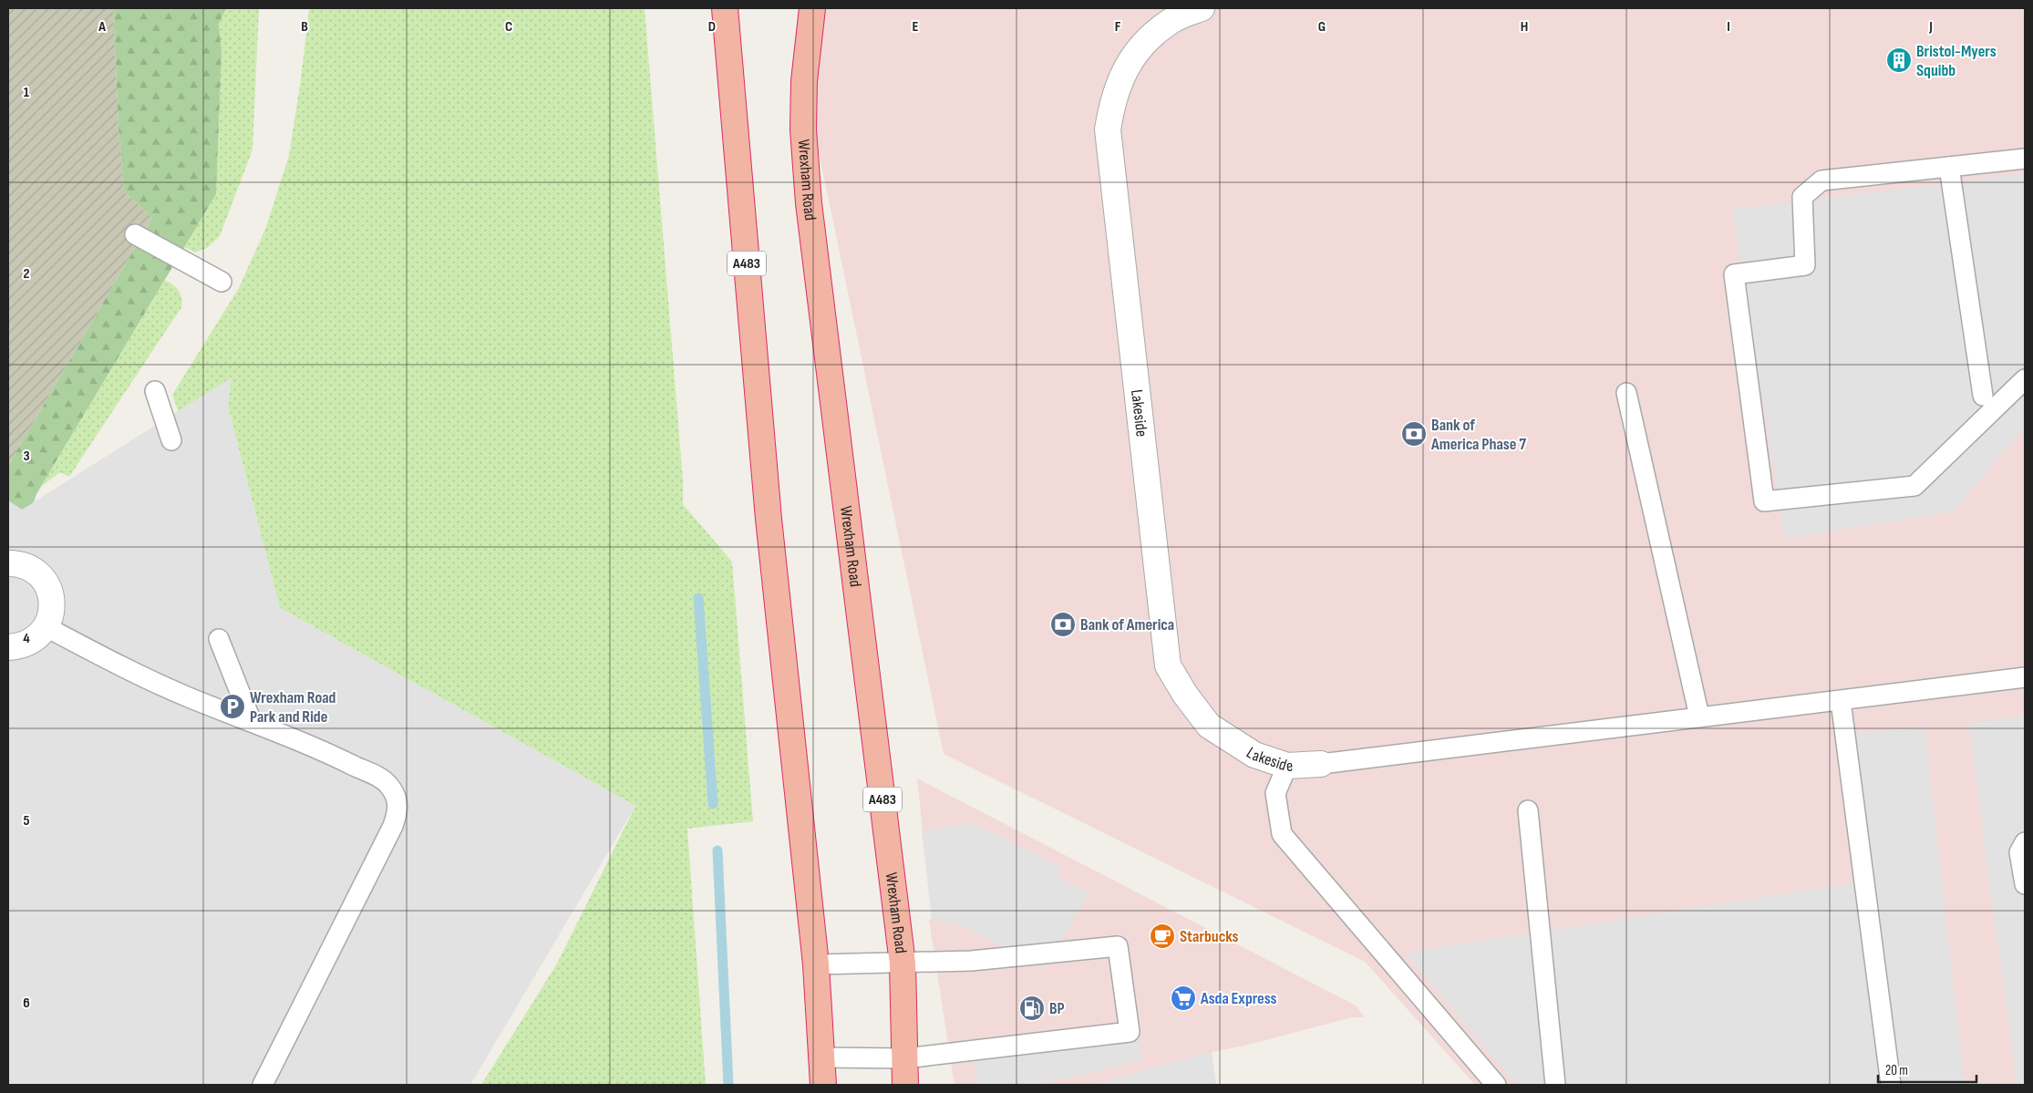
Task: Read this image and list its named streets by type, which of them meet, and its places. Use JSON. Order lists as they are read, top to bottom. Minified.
{"streets":{"highway":["Wrexham Road","A483"],"street":["Lakeside"]},"places":{"building":["Bristol-Myers Squibb"],"bank":["Bank of America Phase 7","Bank of America"],"parking":["Wrexham Road Park and Ride"],"cafe":["Starbucks"],"supermarket":["Asda Express"],"fuel station":["BP"]},"scale_bar":"20 m","grid":{"columns":["A","B","C","D","E","F","G","H","I","J"],"rows":["1","2","3","4","5","6"]}}
